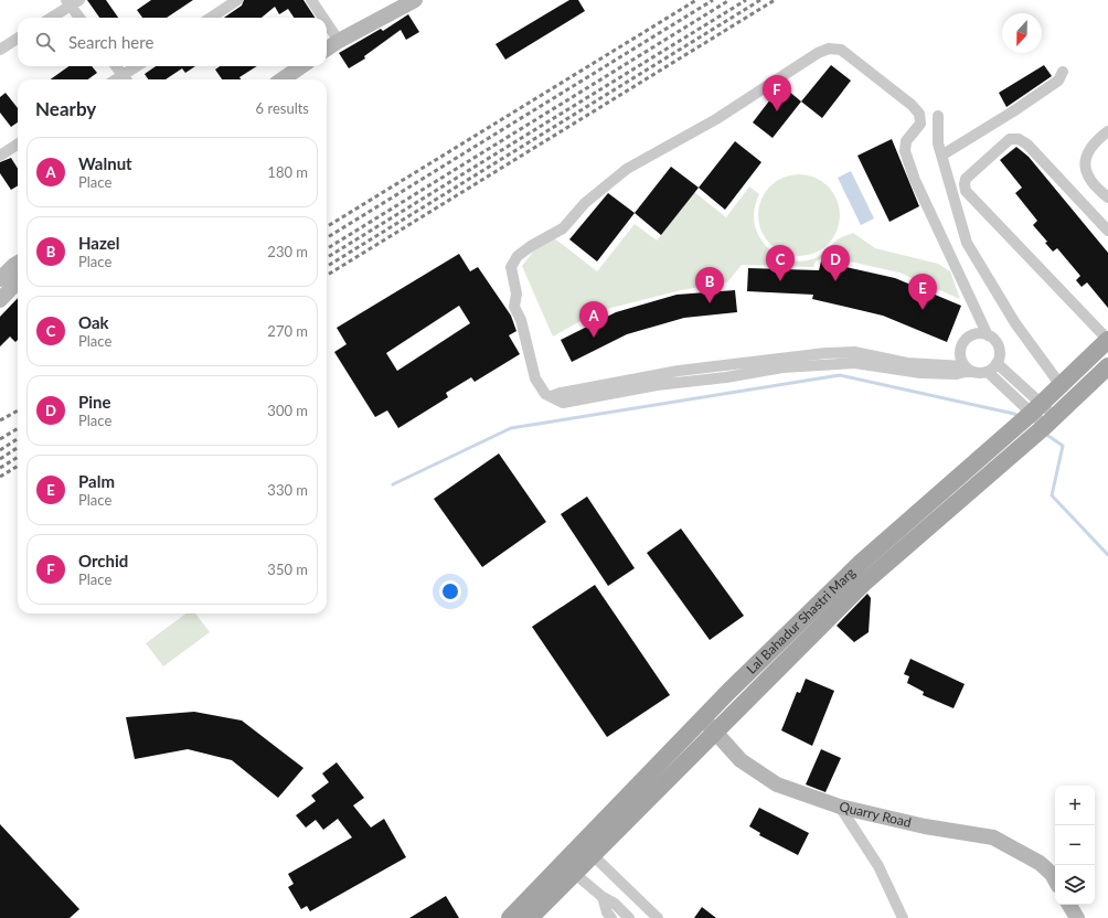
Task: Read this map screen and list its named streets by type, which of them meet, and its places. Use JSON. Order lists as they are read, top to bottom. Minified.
{"streets":{"main road":["Lal Bahadur Shastri Marg","Quarry Road"]},"crossings":[["Lal Bahadur Shastri Marg","Quarry Road"]],"north":"bottom","page":{"search":"Search here","pins":["F","C","D","B","E","A"],"heading":["Nearby","6 results"],"list":[{"mark":"A","name":"Walnut","note":"Place","value":"180 m"},{"mark":"B","name":"Hazel","note":"Place","value":"230 m"},{"mark":"C","name":"Oak","note":"Place","value":"270 m"},{"mark":"D","name":"Pine","note":"Place","value":"300 m"},{"mark":"E","name":"Palm","note":"Place","value":"330 m"},{"mark":"F","name":"Orchid","note":"Place","value":"350 m"}],"map_buttons":["+","−"]}}
